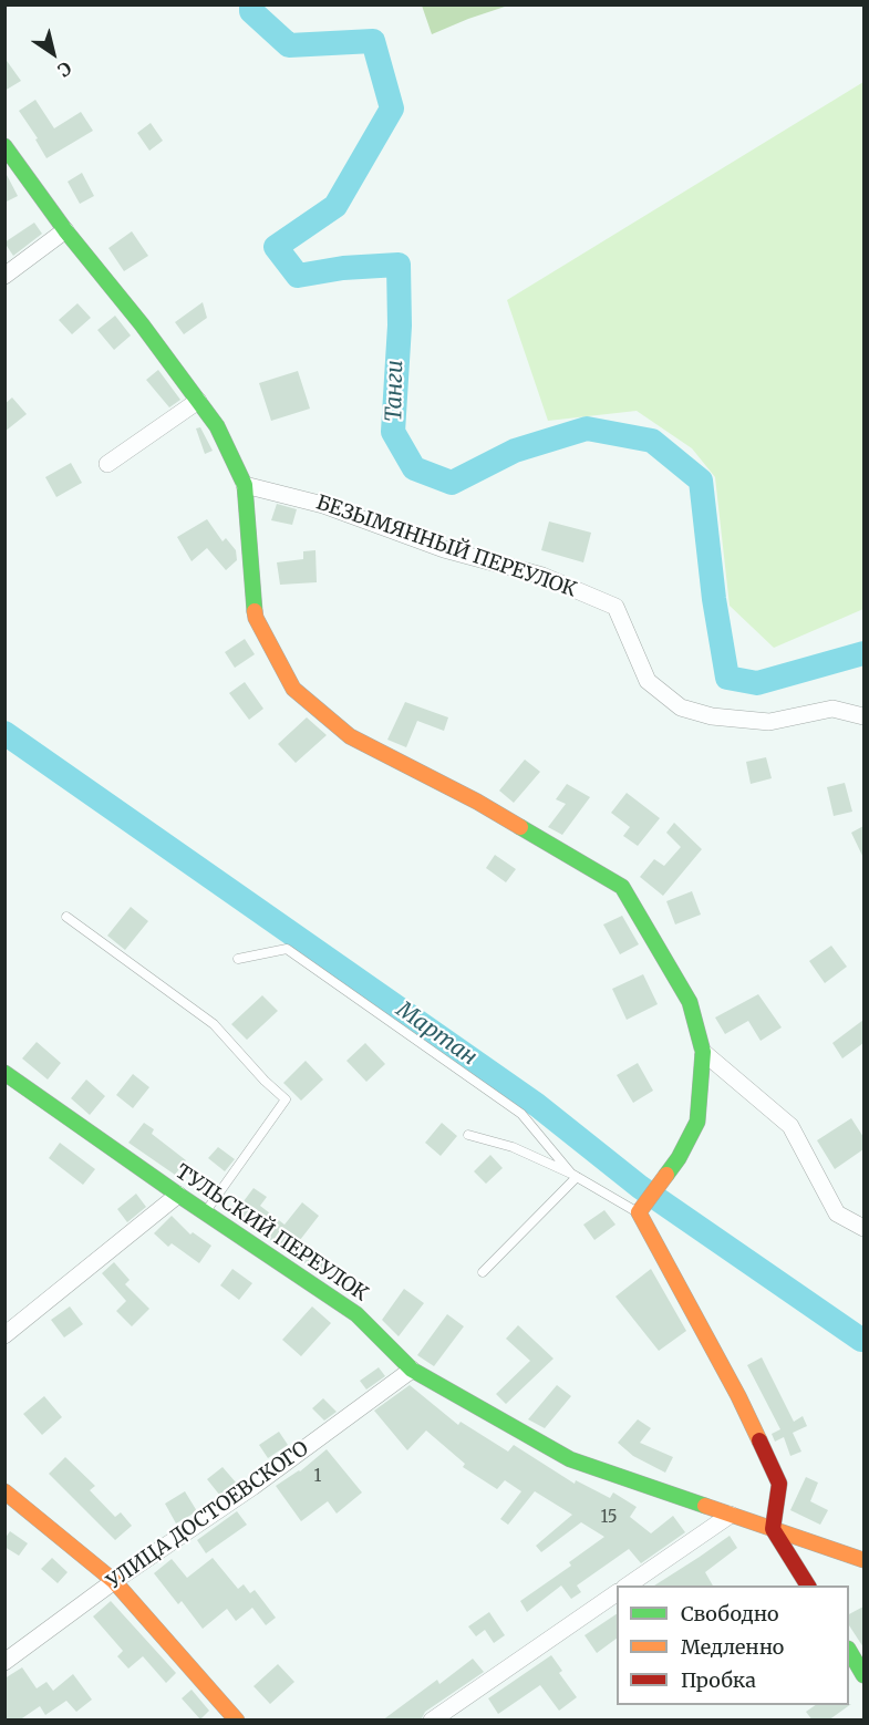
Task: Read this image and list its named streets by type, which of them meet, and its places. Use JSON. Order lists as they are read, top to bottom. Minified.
{"streets":{"street":["БЕЗЫМЯННЫЙ ПЕРЕУЛОК","ТУЛЬСКИЙ ПЕРЕУЛОК","УЛИЦА ДОСТОЕВСКОГО"]},"crossings":[["ТУЛЬСКИЙ ПЕРЕУЛОК","УЛИЦА ДОСТОЕВСКОГО"]],"water":["Танги","Мартан"],"house_numbers":["1","15"],"legend":["Свободно","Медленно","Пробка"],"north":"bottom right"}
